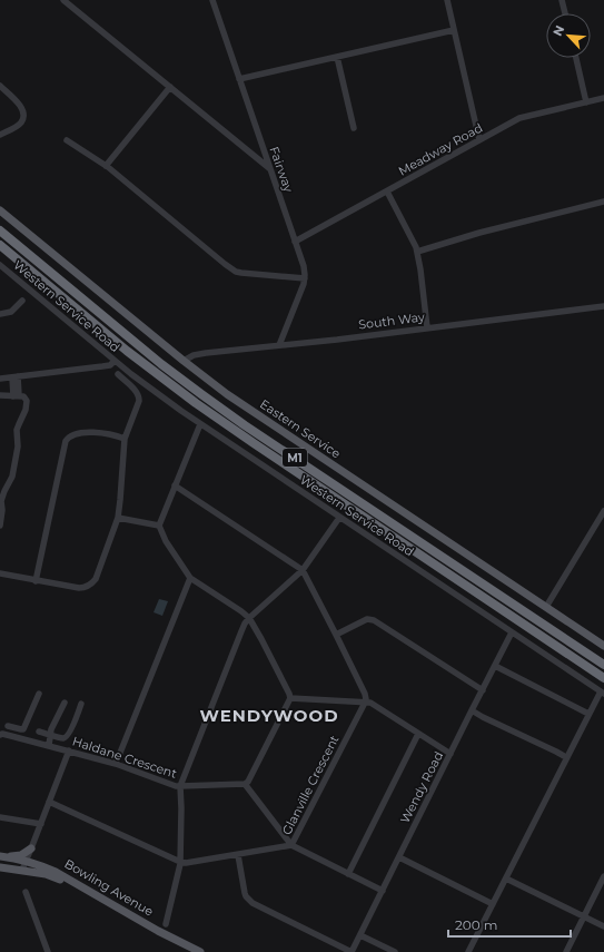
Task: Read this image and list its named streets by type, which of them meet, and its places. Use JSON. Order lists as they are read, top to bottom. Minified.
{"streets":{"highway":["M1"],"main road":["Eastern Service","Bowling Avenue"],"street":["Meadway Road","Fairway","Western Service Road","South Way","Haldane Crescent","Glanville Crescent","Wendy Road"]},"crossings":[["Meadway Road","Fairway"],["Fairway","South Way"],["Western Service Road","Wendy Road"],["South Way","Eastern Service"]],"districts":["WENDYWOOD"],"scale_bar":"200 m","north":"top left"}
